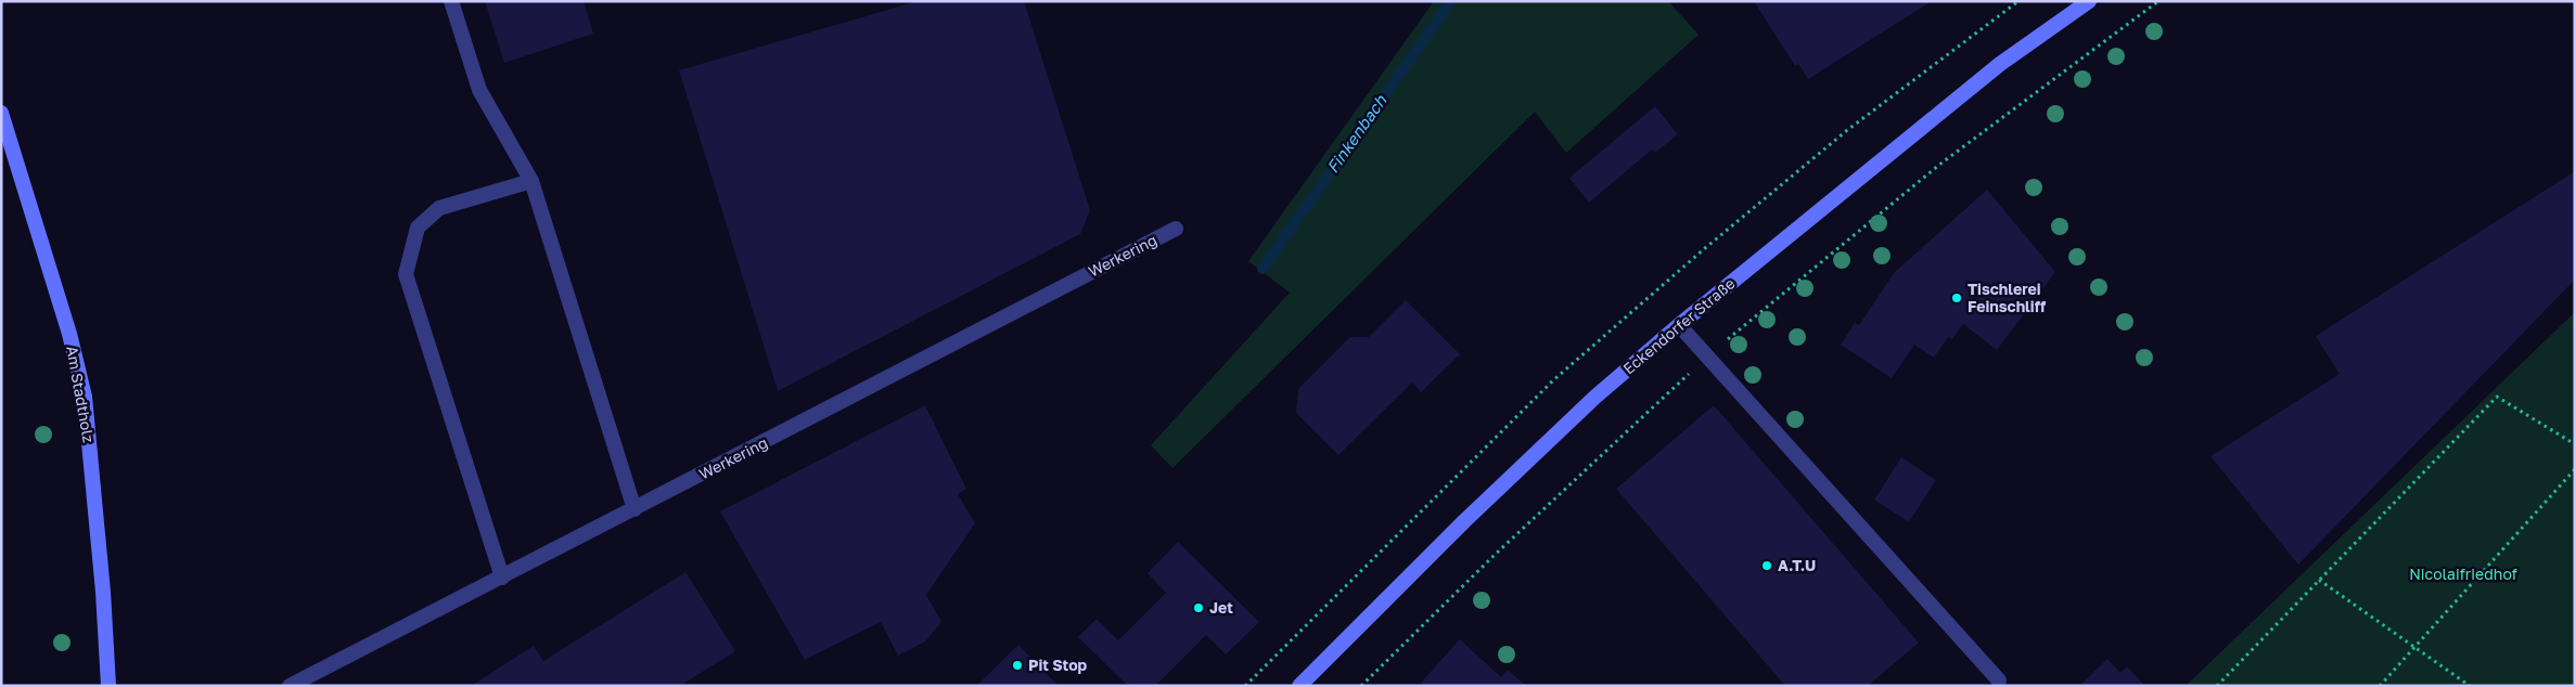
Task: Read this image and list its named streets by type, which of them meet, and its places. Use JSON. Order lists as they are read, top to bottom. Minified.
{"streets":{"main road":["Eckendorfer Straße","Am Stadtholz"],"street":["Werkering"]},"water":["Finkenbach"],"parks":["Nicolaifriedhof"],"places":["Tischlerei Feinschliff","A.T.U","Jet","Pit Stop"]}
